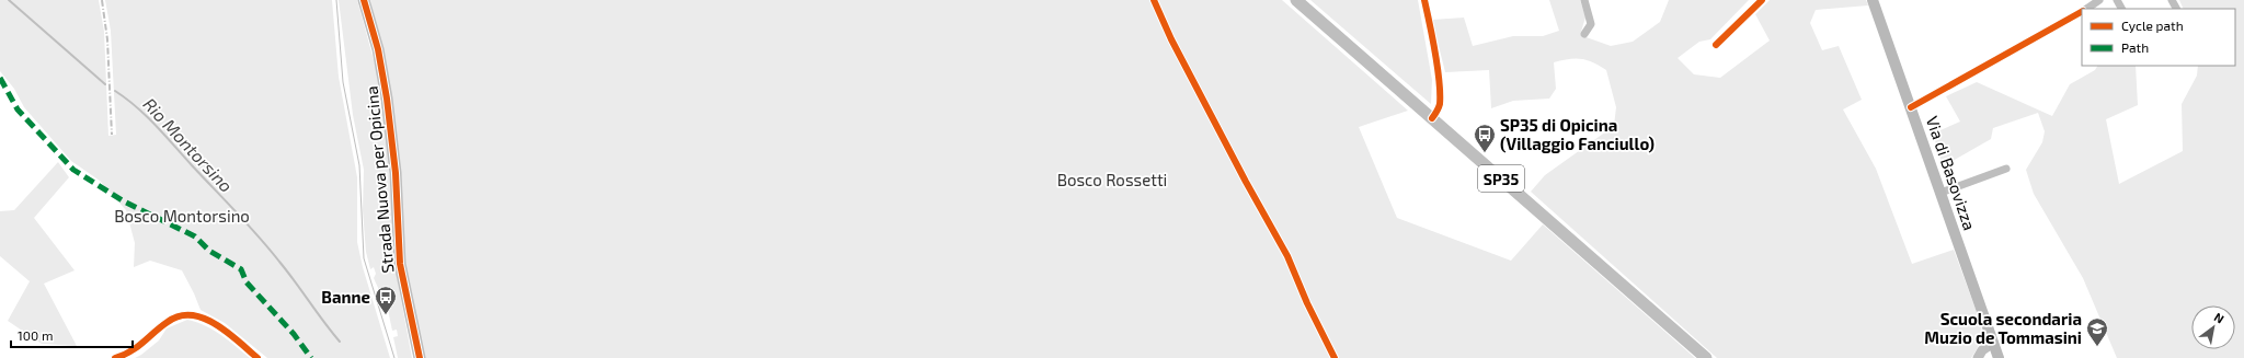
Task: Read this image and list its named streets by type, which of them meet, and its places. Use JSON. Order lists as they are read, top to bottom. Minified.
{"streets":{"main road":["Via di Basovizza","SP35","Strada Nuova per Opicina"]},"water":["Rio Montorsino"],"parks":["Bosco Rossetti","Bosco Montorsino"],"places":{"bus stop":["SP35 di Opicina (Villaggio Fanciullo)","Banne"],"school or university":["Scuola secondaria Muzio de Tommasini"]},"legend":["Cycle path","Path"],"scale_bar":"100 m","north":"top right"}
